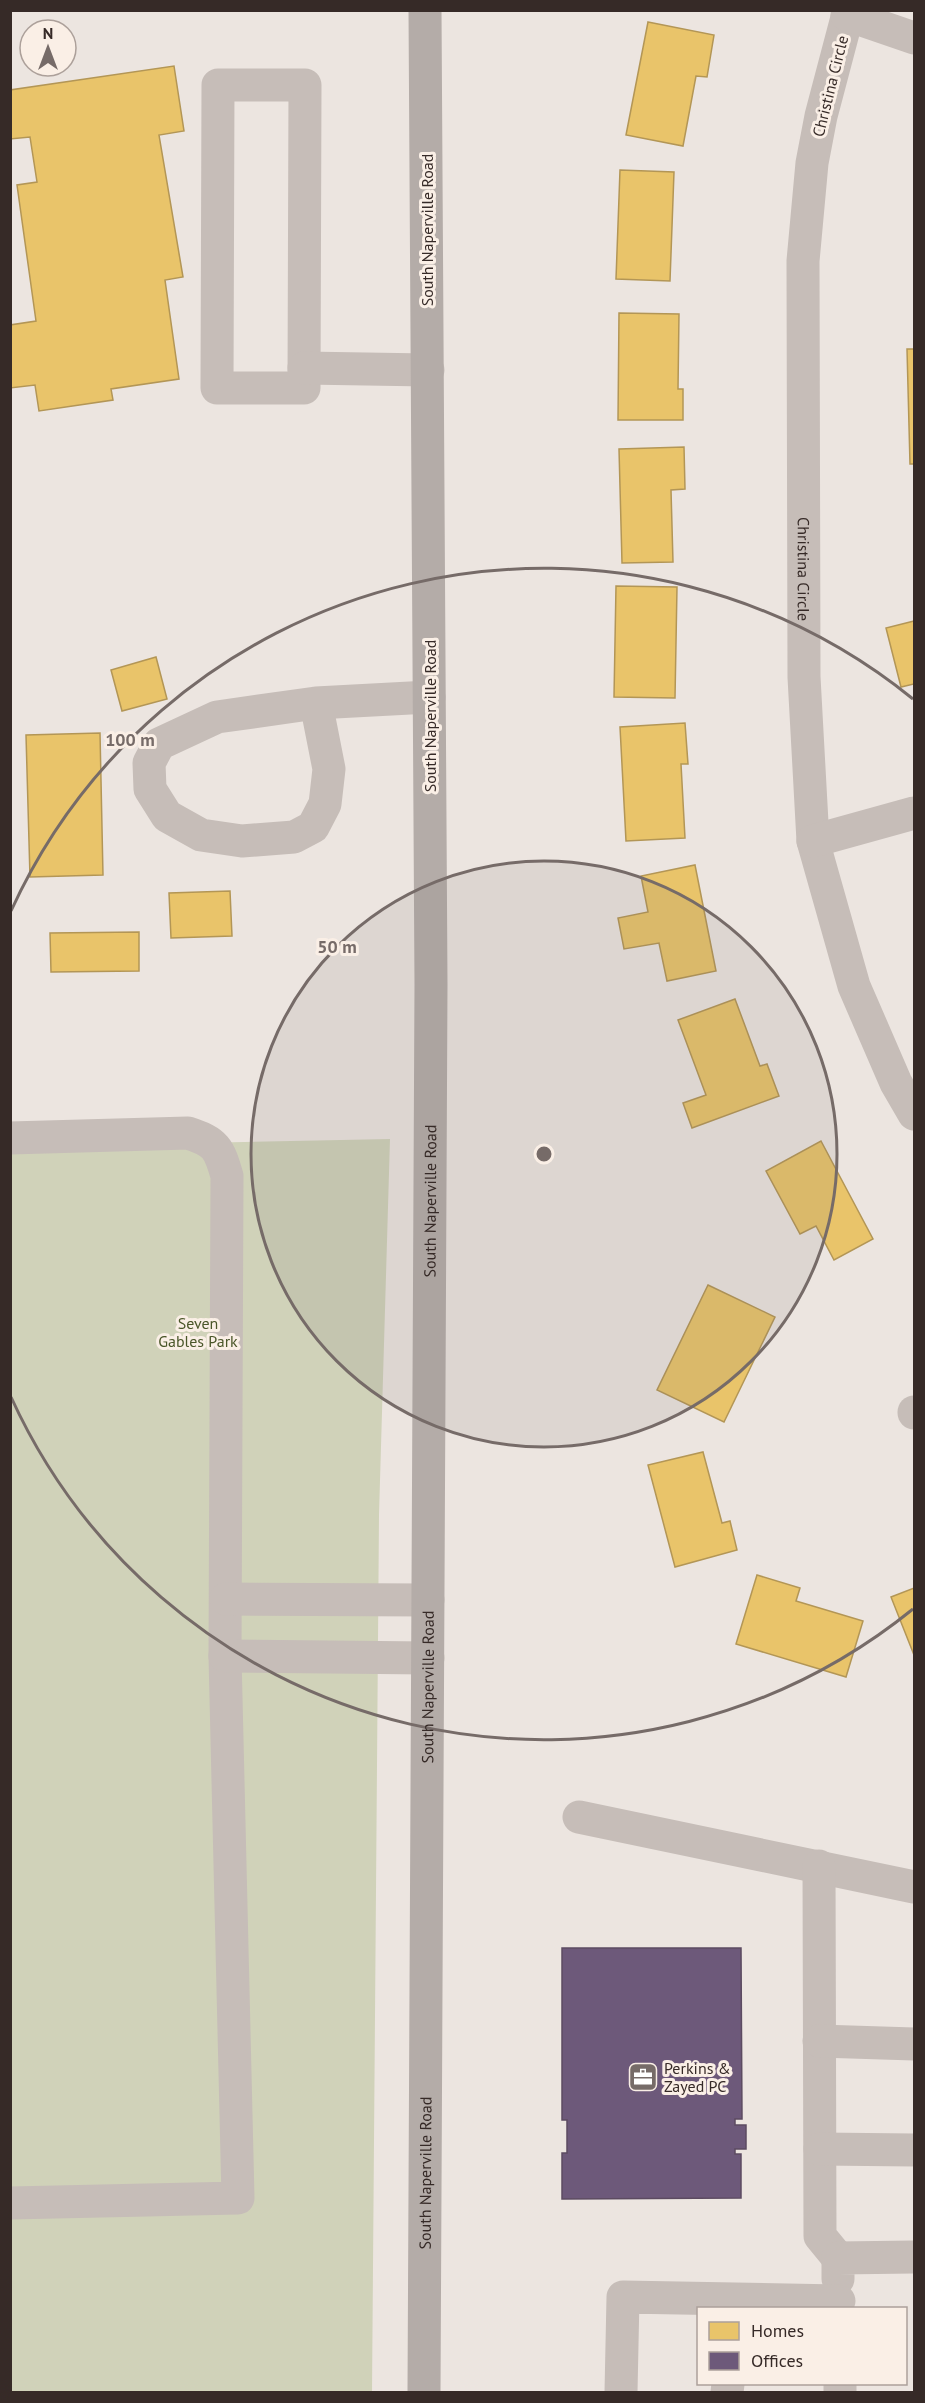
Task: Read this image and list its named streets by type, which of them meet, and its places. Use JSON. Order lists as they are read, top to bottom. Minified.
{"streets":{"main road":["South Naperville Road"],"street":["Christina Circle"]},"parks":["Seven Gables Park"],"places":{"office":["Perkins & Zayed PC"]},"legend":["Homes","Offices"],"north":"top","rings":["100 m","50 m"]}
